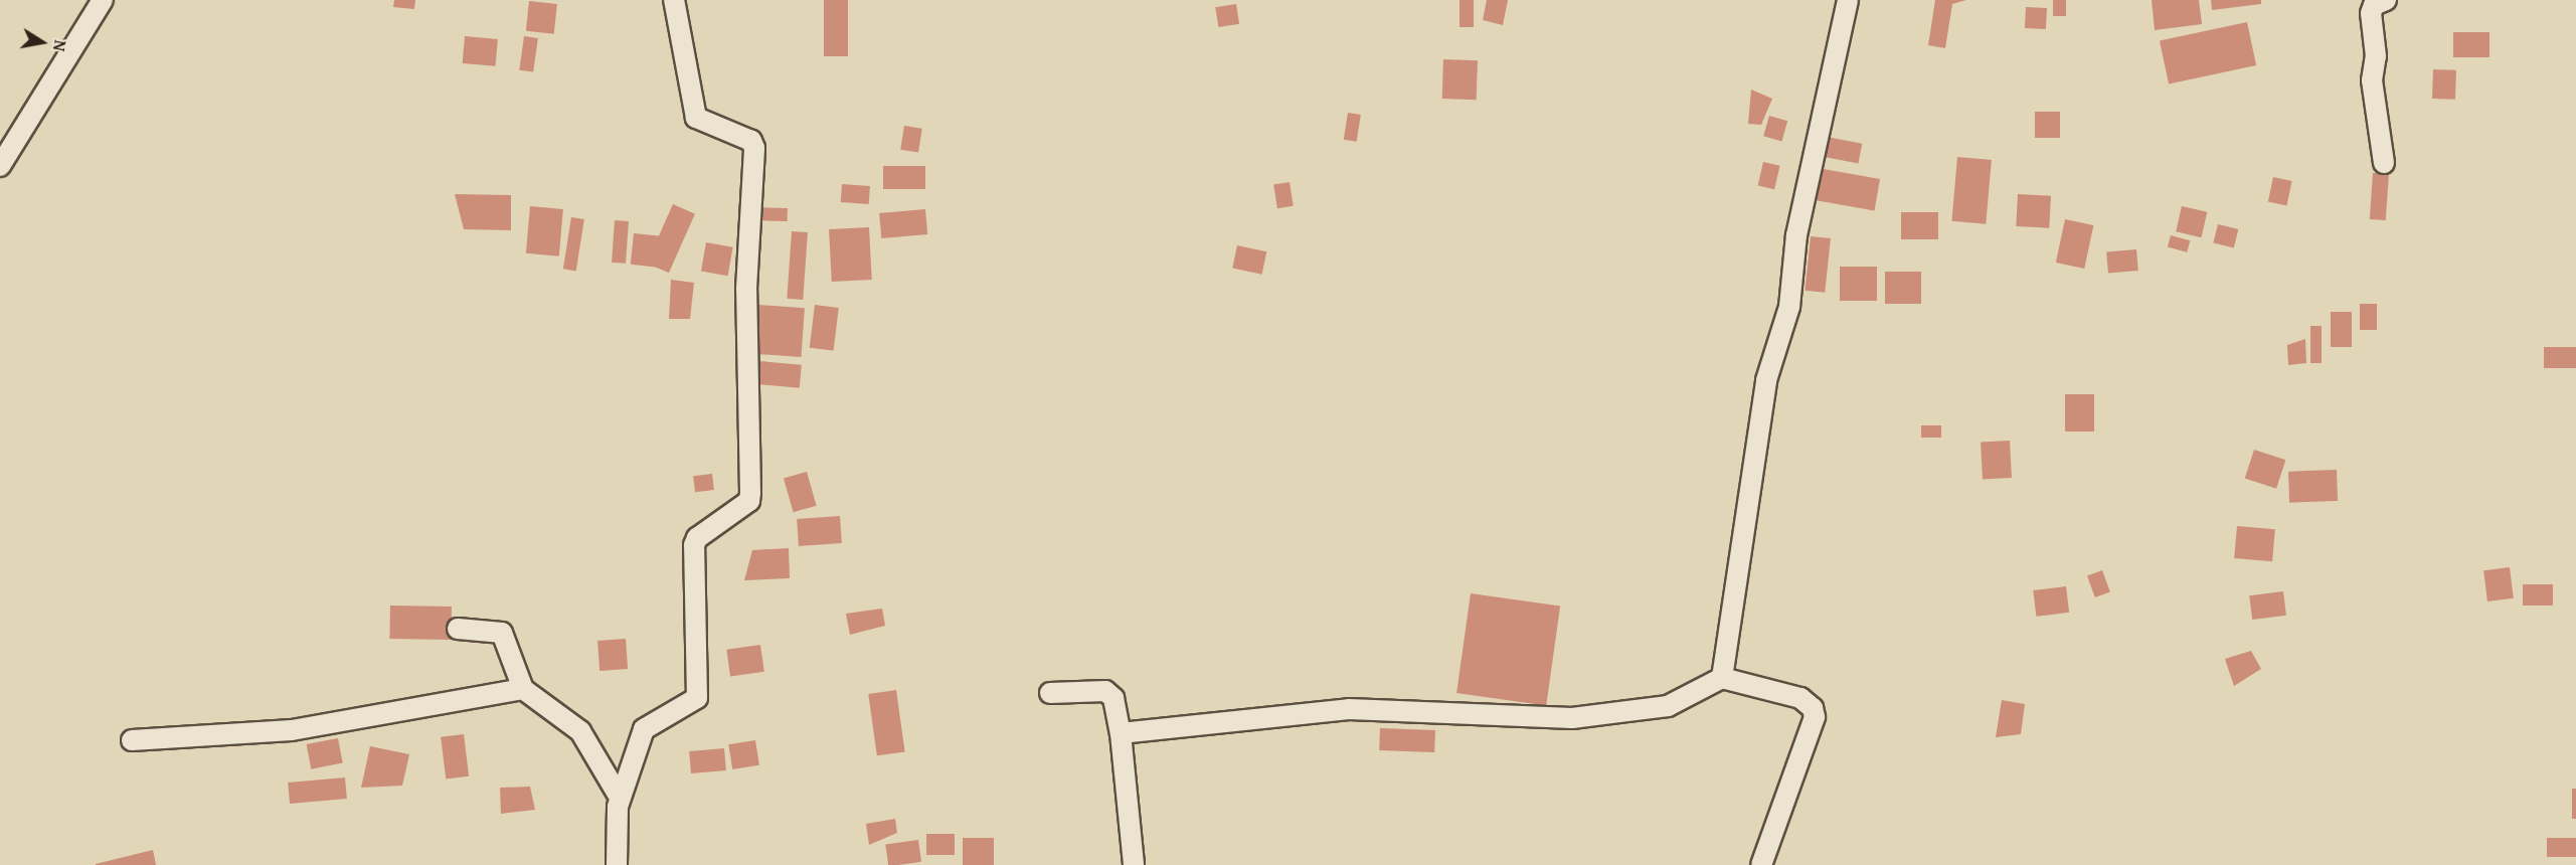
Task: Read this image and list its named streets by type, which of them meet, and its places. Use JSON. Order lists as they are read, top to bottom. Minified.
{"north":"right"}
